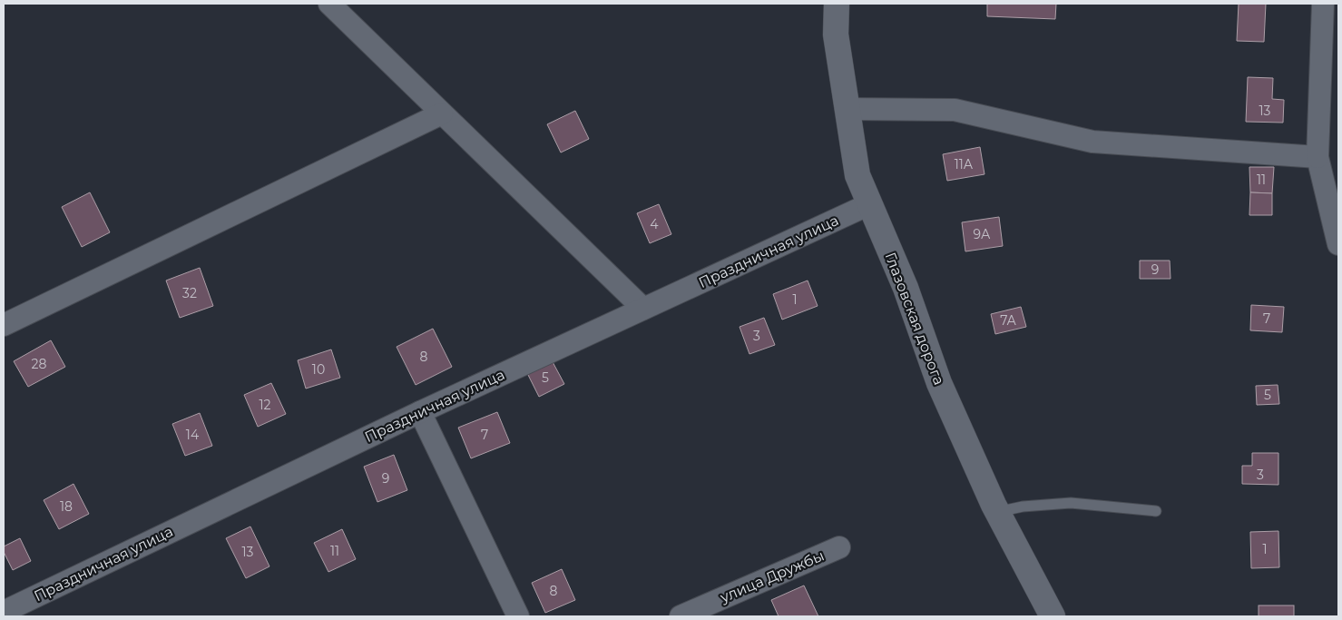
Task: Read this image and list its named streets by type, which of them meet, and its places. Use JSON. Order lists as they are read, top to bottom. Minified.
{"streets":{"street":["Праздничная улица","Глазовская дорога","улица Дружбы"]},"crossings":[["Праздничная улица","Глазовская дорога"]],"house_numbers":["13","11А","11","4","9А","9","32","1","7","7А","3","8","28","10","5","5","12","14","7","3","9","18","1","11","13","8"]}
